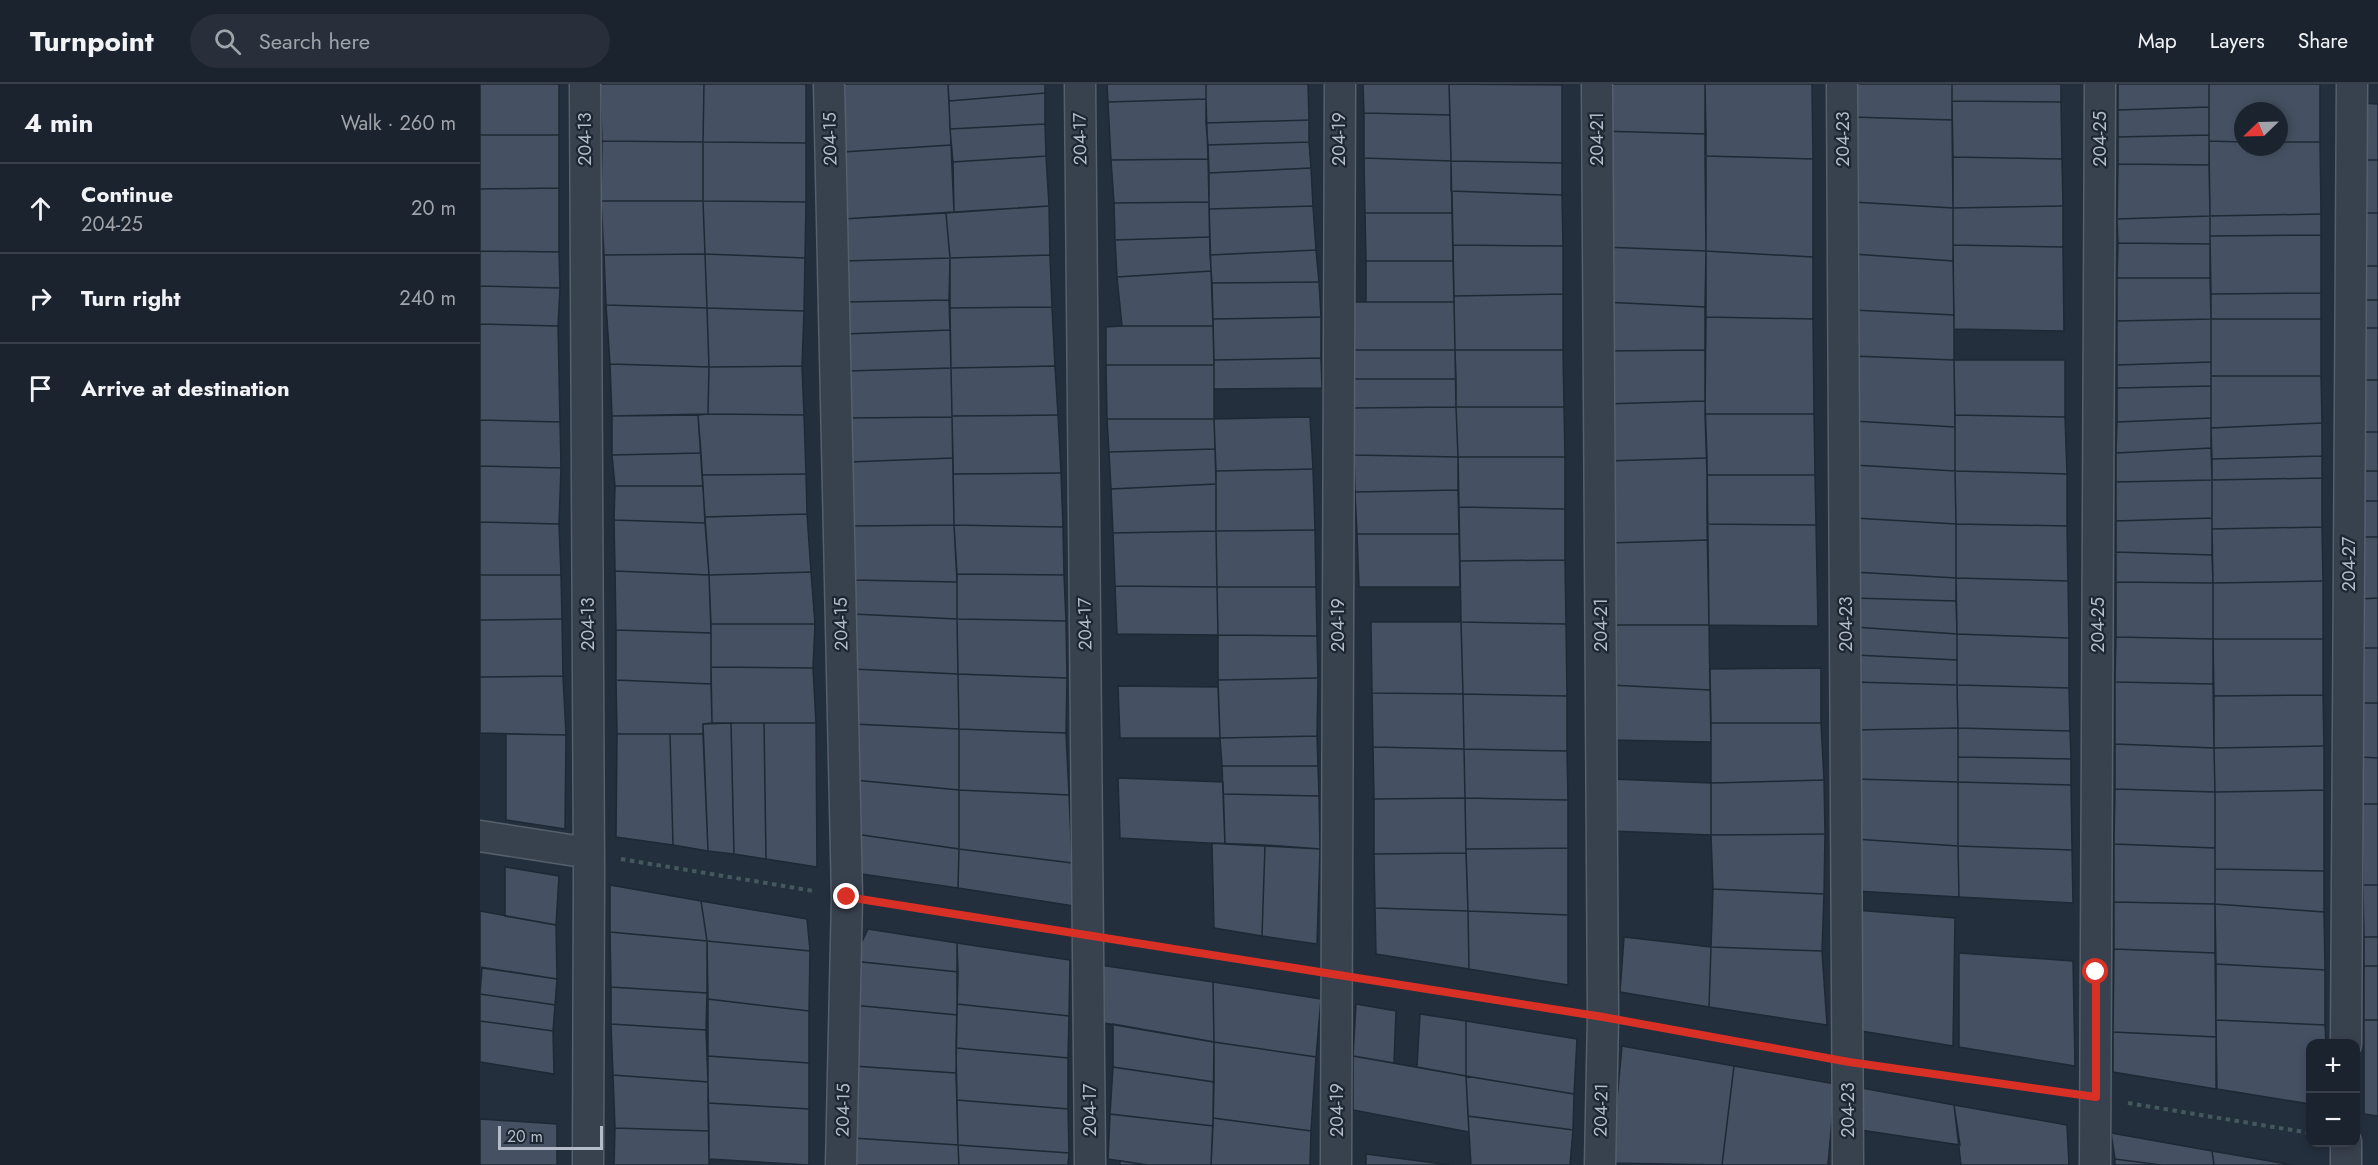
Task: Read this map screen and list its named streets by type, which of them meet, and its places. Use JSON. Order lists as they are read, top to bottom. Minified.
{"streets":{"street":["204-13","204-15","204-17","204-19","204-21","204-23","204-25","204-27"]},"scale_bar":"20 m","north":"bottom left","page":{"header":"Turnpoint","search":"Search here","nav":["Map","Layers","Share"],"heading":["4 min","Walk · 260 m"],"list":[["Continue","204-25","20 m"],["Turn right","240 m"],"Arrive at destination"],"map_buttons":["+","−"],"scale":"20 m"}}
